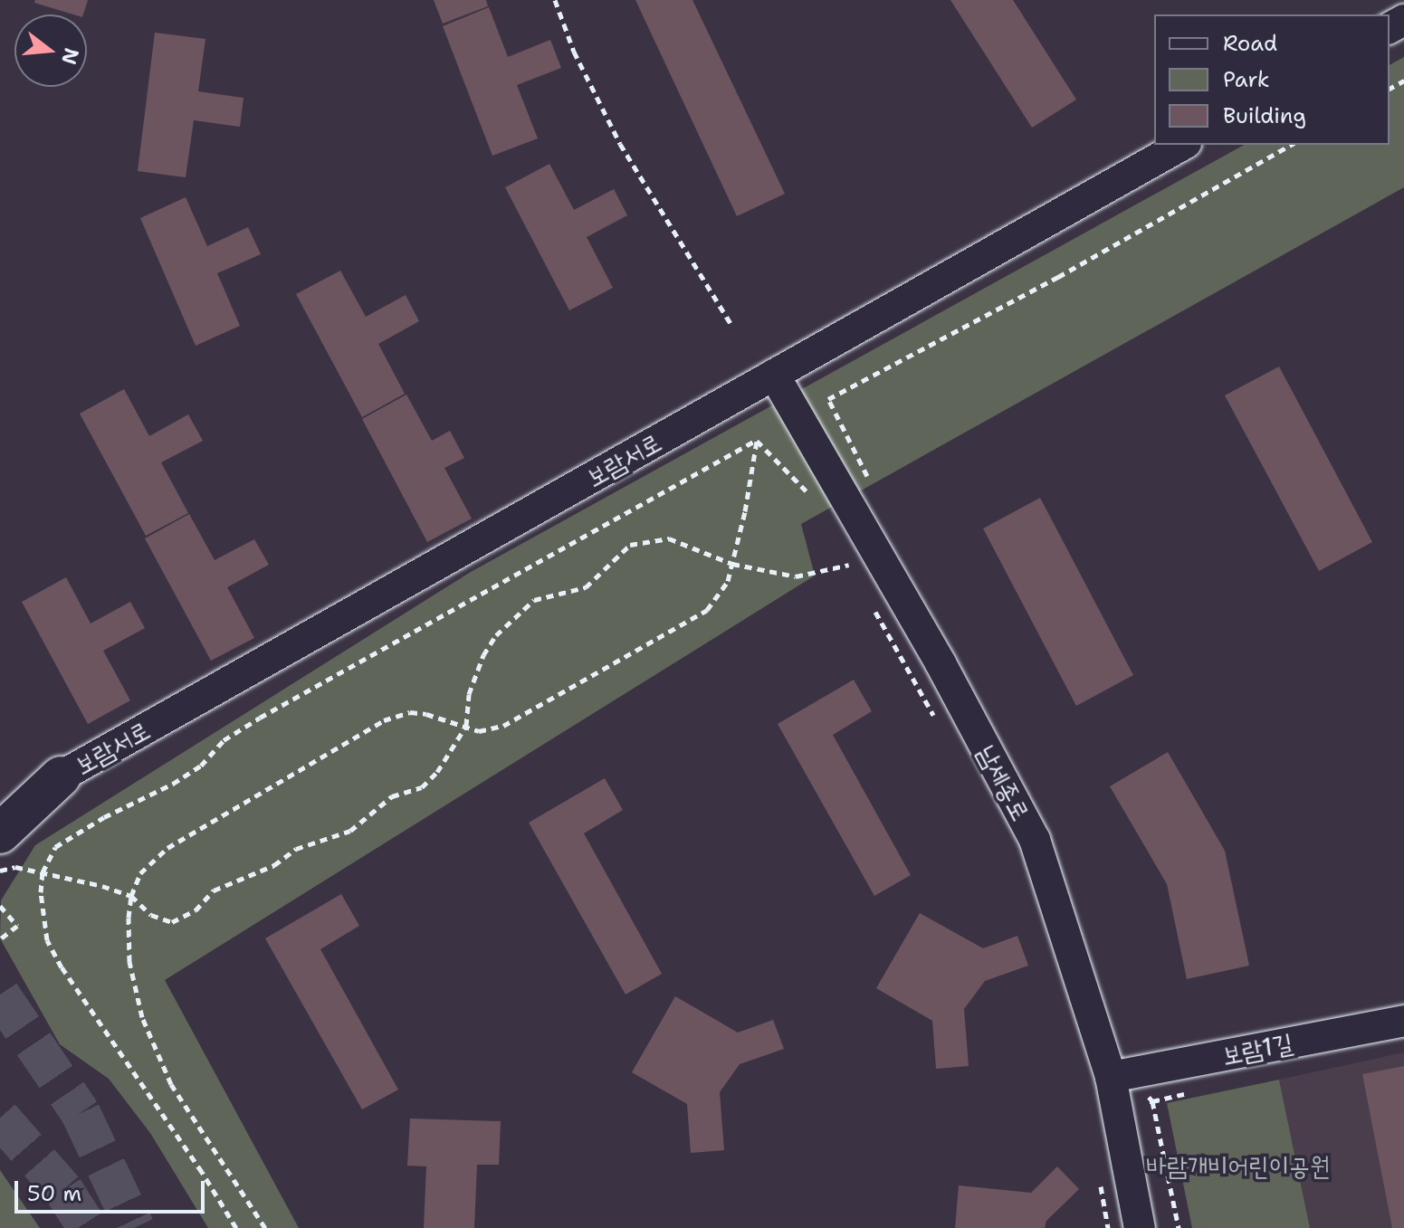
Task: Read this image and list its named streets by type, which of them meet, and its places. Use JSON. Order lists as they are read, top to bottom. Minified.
{"streets":{"street":["보람서로","남세종로","보람1길"]},"crossings":[["보람서로","남세종로"],["남세종로","보람1길"]],"parks":["바람개비어린이공원"],"legend":["Road","Park","Building"],"scale_bar":"50 m","north":"right"}
